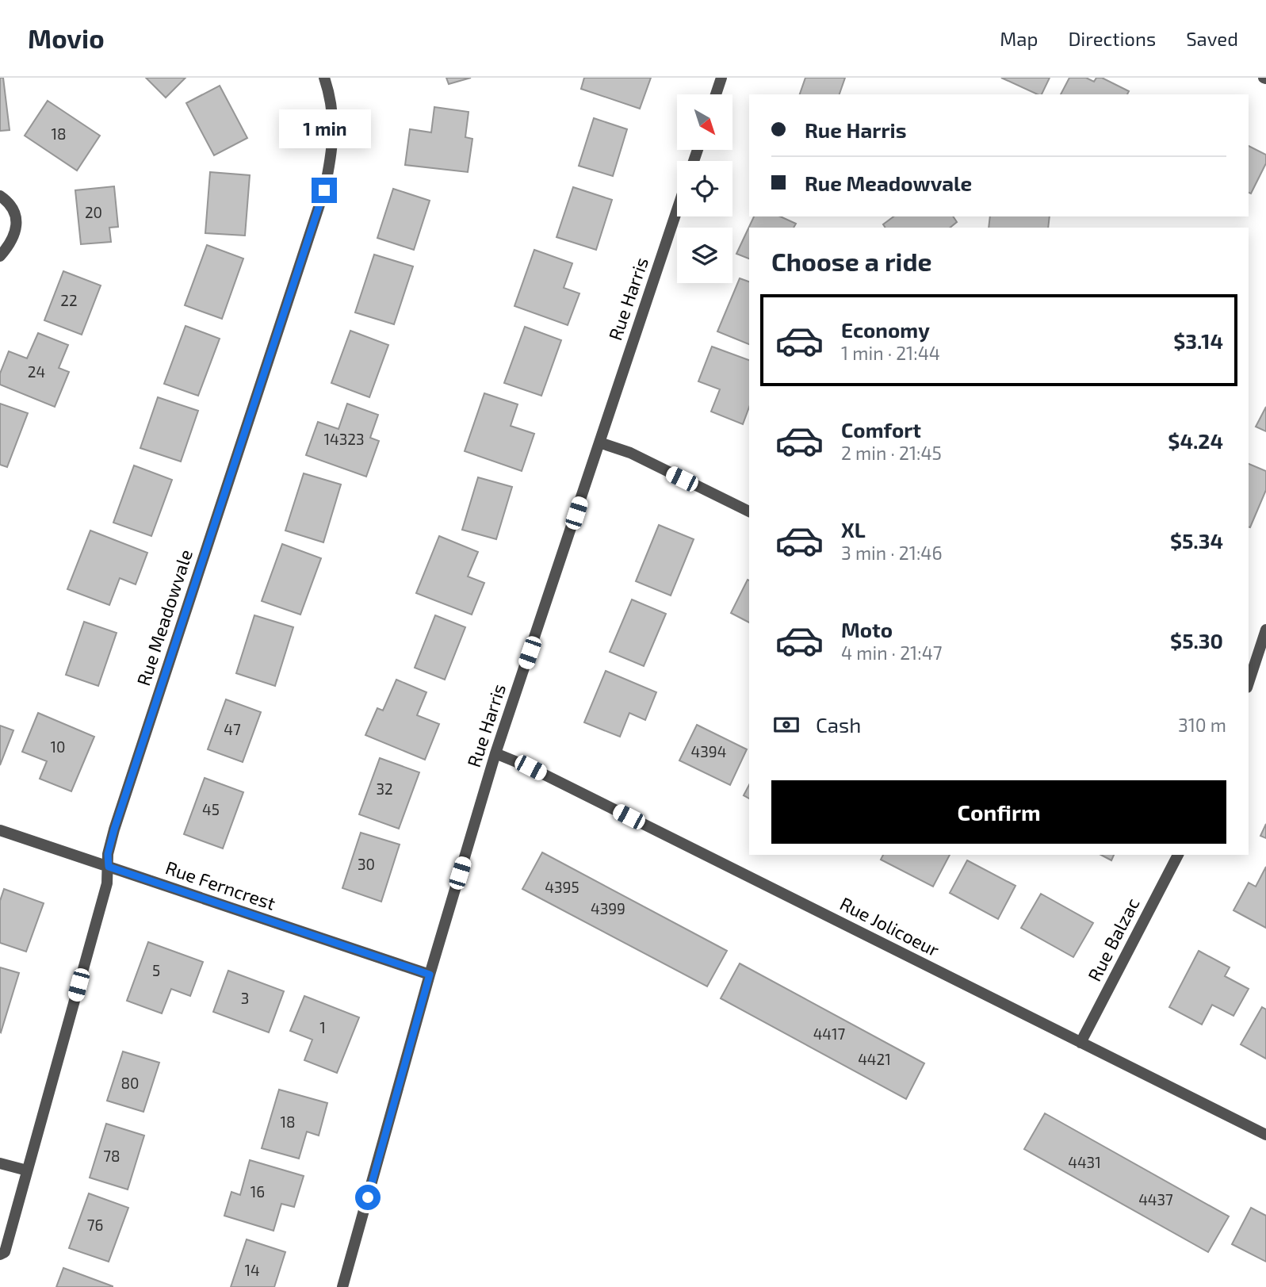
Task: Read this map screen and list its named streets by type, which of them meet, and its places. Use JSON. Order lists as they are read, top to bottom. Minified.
{"streets":{"street":["Rue Harris","Rue Meadowvale","Rue Ferncrest","Rue Jolicoeur","Rue Balzac"]},"crossings":[["Rue Harris","Rue Ferncrest"],["Rue Harris","Rue Jolicoeur"],["Rue Meadowvale","Rue Ferncrest"],["Rue Jolicoeur","Rue Balzac"]],"house_numbers":["18","20","22","24","14323","47","10","4394","32","45","30","4395","4399","5","3","1","4417","4421","80","18","78","4431","16","4437","76","14"],"north":"bottom right","page":{"header":"Movio","nav":["Map","Directions","Saved"],"banner":["Rue Harris","Rue Meadowvale"],"bubble":"1 min","heading":"Choose a ride","list":[{"name":"Economy","note":"1 min · 21:44","value":"$3.14"},{"name":"Comfort","note":"2 min · 21:45","value":"$4.24"},{"name":"XL","note":"3 min · 21:46","value":"$5.34"},{"name":"Moto","note":"4 min · 21:47","value":"$5.30"}],"pay":["Cash","310 m"],"buttons":"Confirm"}}
